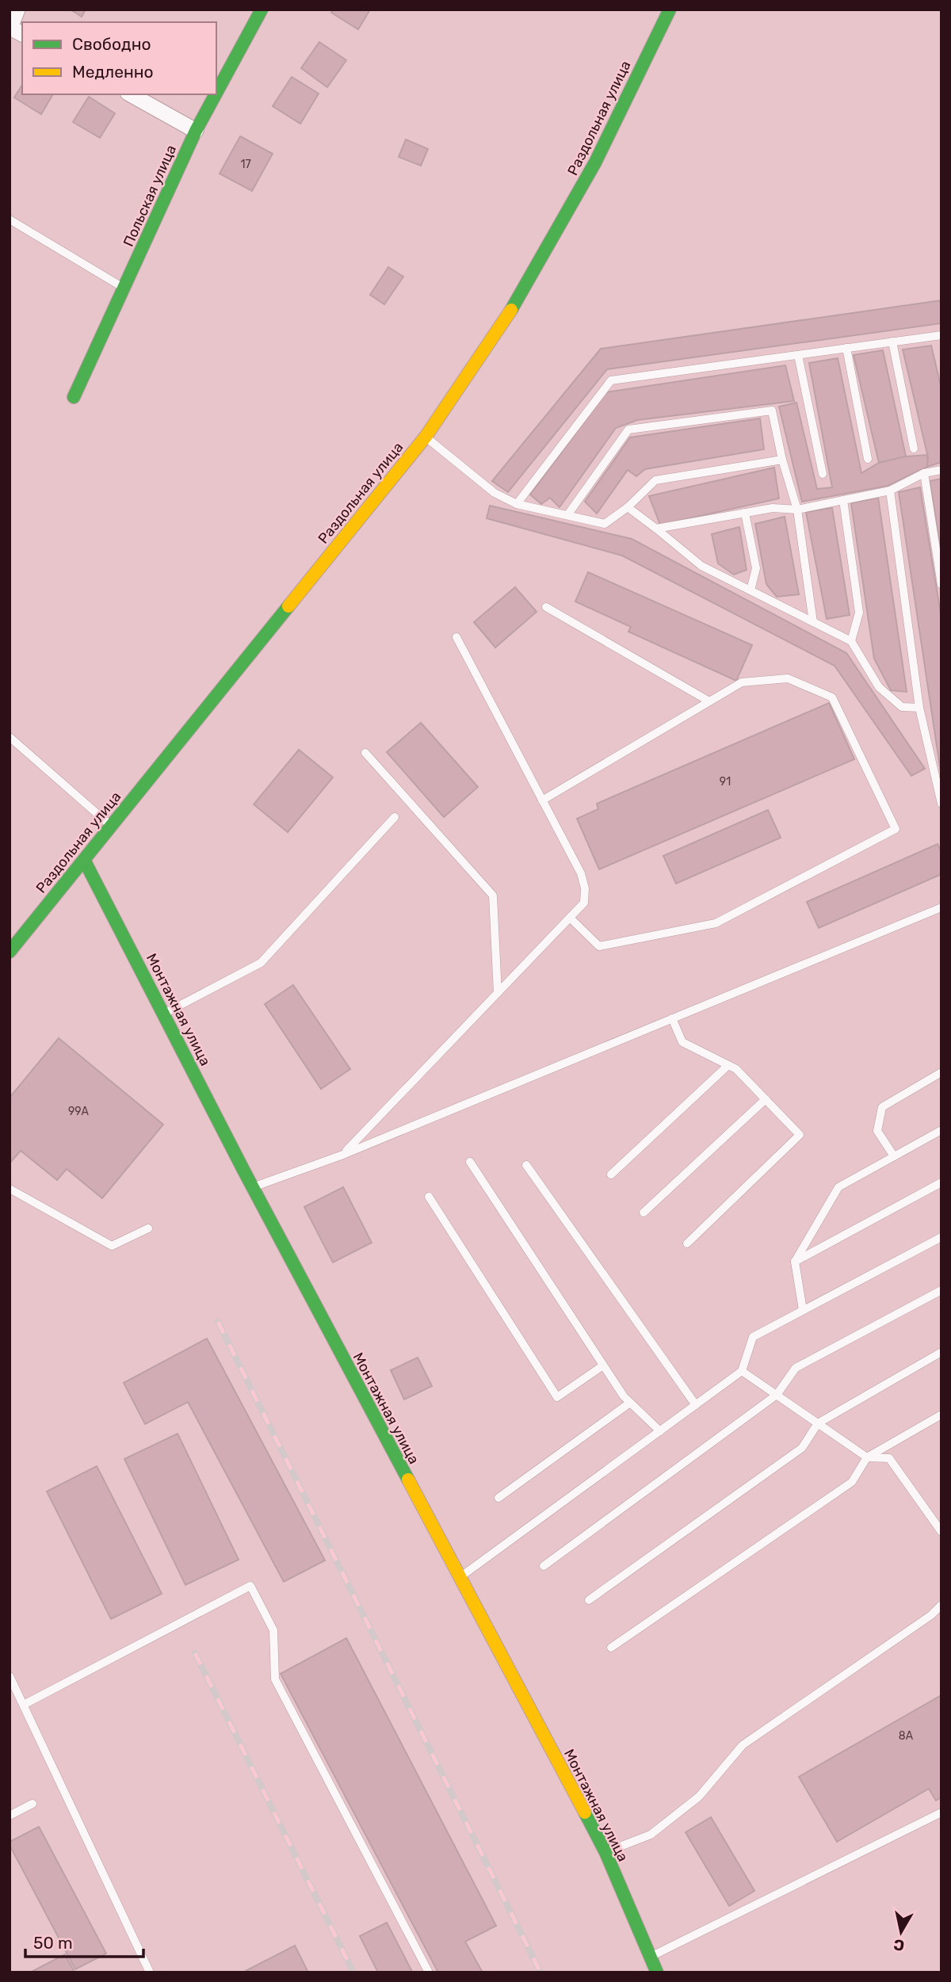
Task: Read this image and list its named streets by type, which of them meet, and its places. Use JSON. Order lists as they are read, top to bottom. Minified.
{"streets":{"street":["Раздольная улица","Польская улица","Монтажная улица"]},"crossings":[["Раздольная улица","Монтажная улица"]],"house_numbers":["17","91","99А","8А"],"legend":["Свободно","Медленно"],"scale_bar":"50 m","north":"bottom"}
